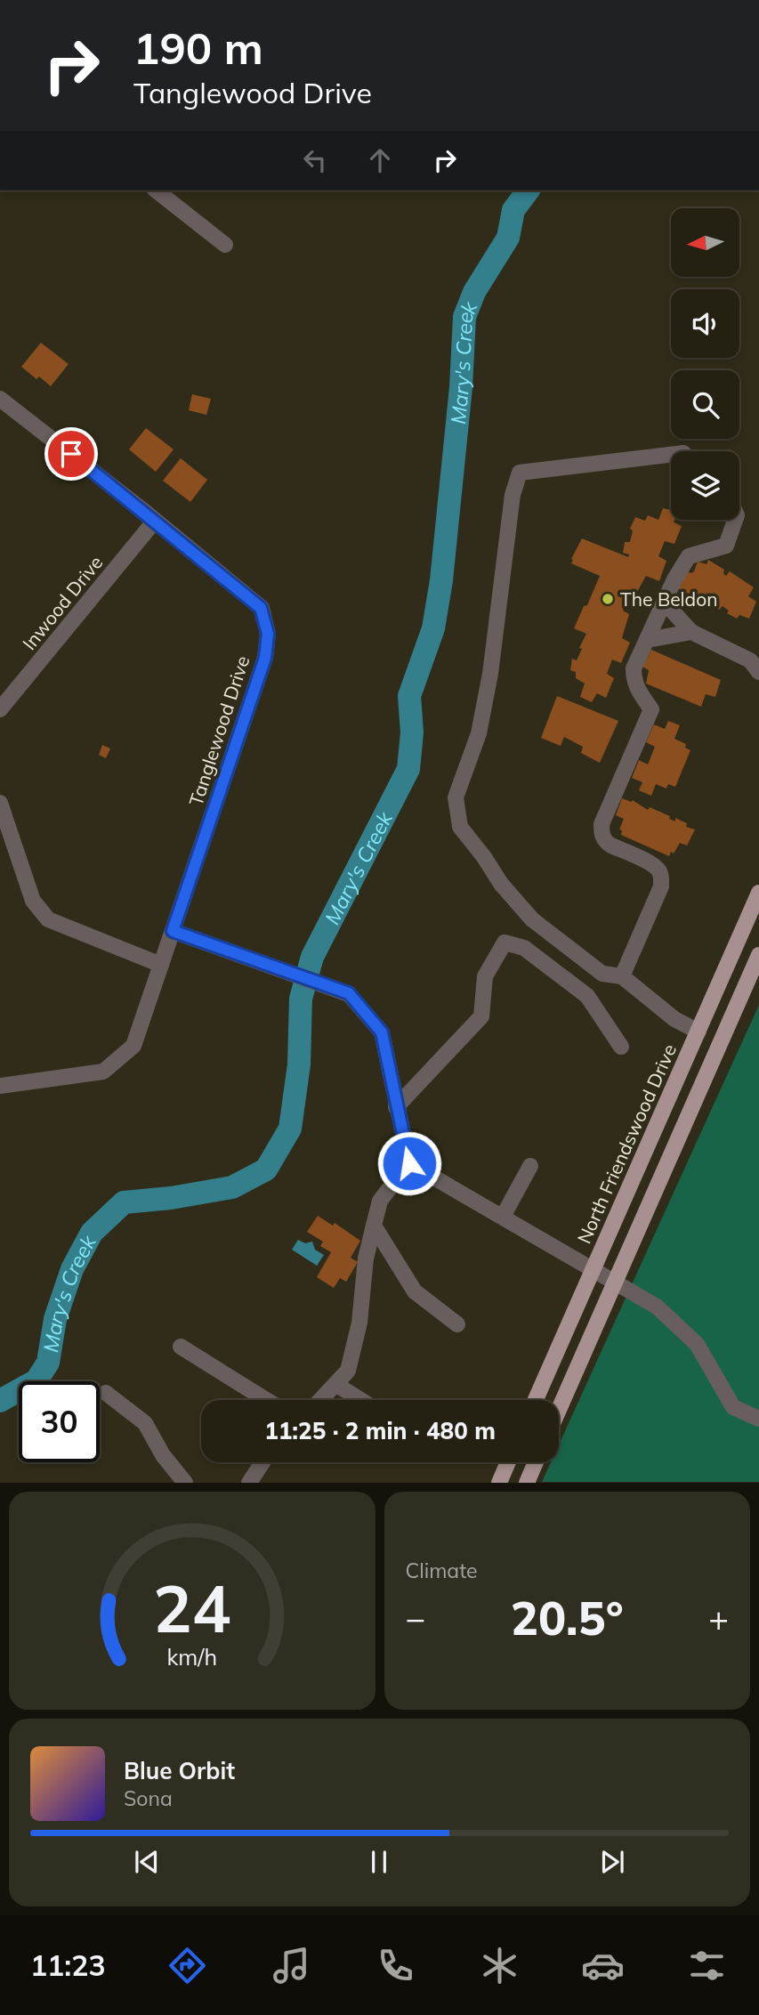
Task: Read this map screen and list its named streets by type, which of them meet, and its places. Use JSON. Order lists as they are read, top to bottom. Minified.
{"streets":{"main road":["North Friendswood Drive"],"street":["Inwood Drive","Tanglewood Drive"]},"crossings":[["Inwood Drive","Tanglewood Drive"]],"water":["Mary's Creek"],"places":["The Beldon"],"north":"left","page":{"turn":["190 m","Tanglewood Drive"],"limit":"30","trip":"11:25 · 2 min · 480 m","tile":"Climate","heat":["−","20.5°","+"],"song":["Blue Orbit","Sona"],"tabs":"11:23","gauge":["24","km/h"]}}
